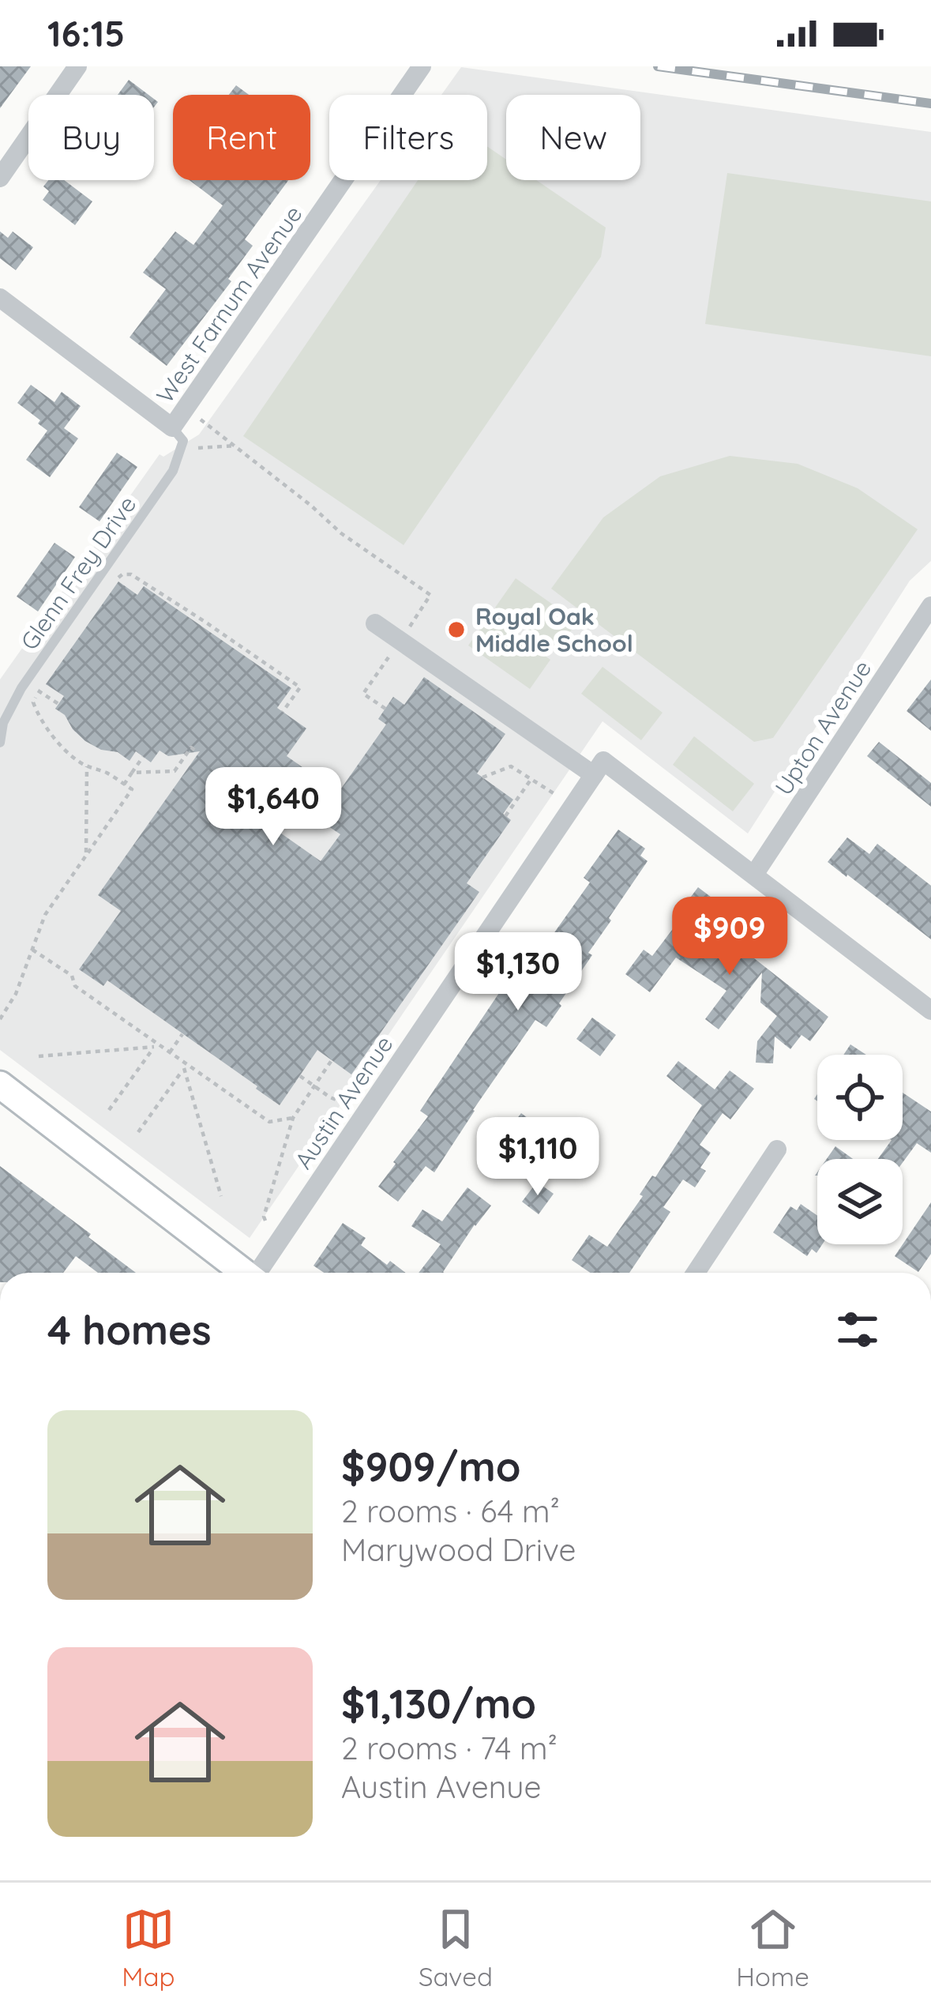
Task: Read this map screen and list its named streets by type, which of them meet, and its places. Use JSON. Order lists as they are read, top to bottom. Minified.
{"streets":{"street":["West Farnum Avenue","Upton Avenue","Austin Avenue"],"lane":["Glenn Frey Drive"]},"crossings":[["West Farnum Avenue","Glenn Frey Drive"]],"places":["Royal Oak Middle School"],"page":{"status":"16:15","chip":["Buy","Rent","Filters","New"],"price":["$1,640","$909","$1,130","$1,110"],"heading":"4 homes","list":[{"name":"$909/mo","note":"2 rooms · 64 m² · Marywood Drive"},{"name":"$1,130/mo","note":"2 rooms · 74 m² · Austin Avenue"}],"tabs":["Map","Saved","Home"]}}
